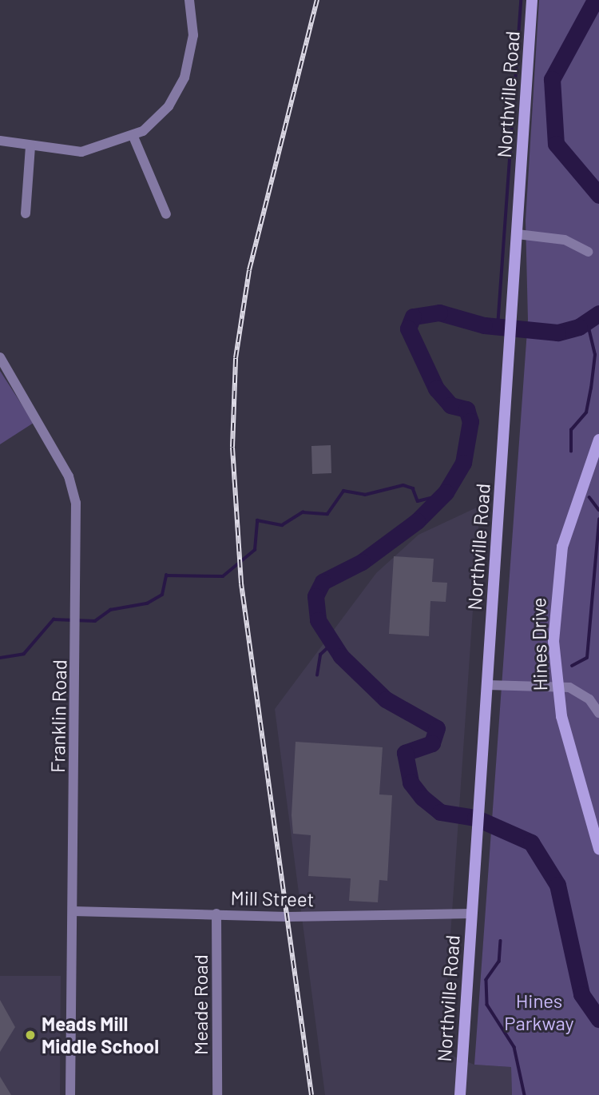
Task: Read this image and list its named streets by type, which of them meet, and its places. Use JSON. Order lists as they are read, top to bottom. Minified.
{"streets":{"street":["Northville Road","Hines Drive","Franklin Road","Mill Street","Meade Road"]},"crossings":[["Northville Road","Mill Street"],["Franklin Road","Mill Street"],["Mill Street","Meade Road"]],"parks":["Hines Parkway"],"places":["Meads Mill Middle School"]}
